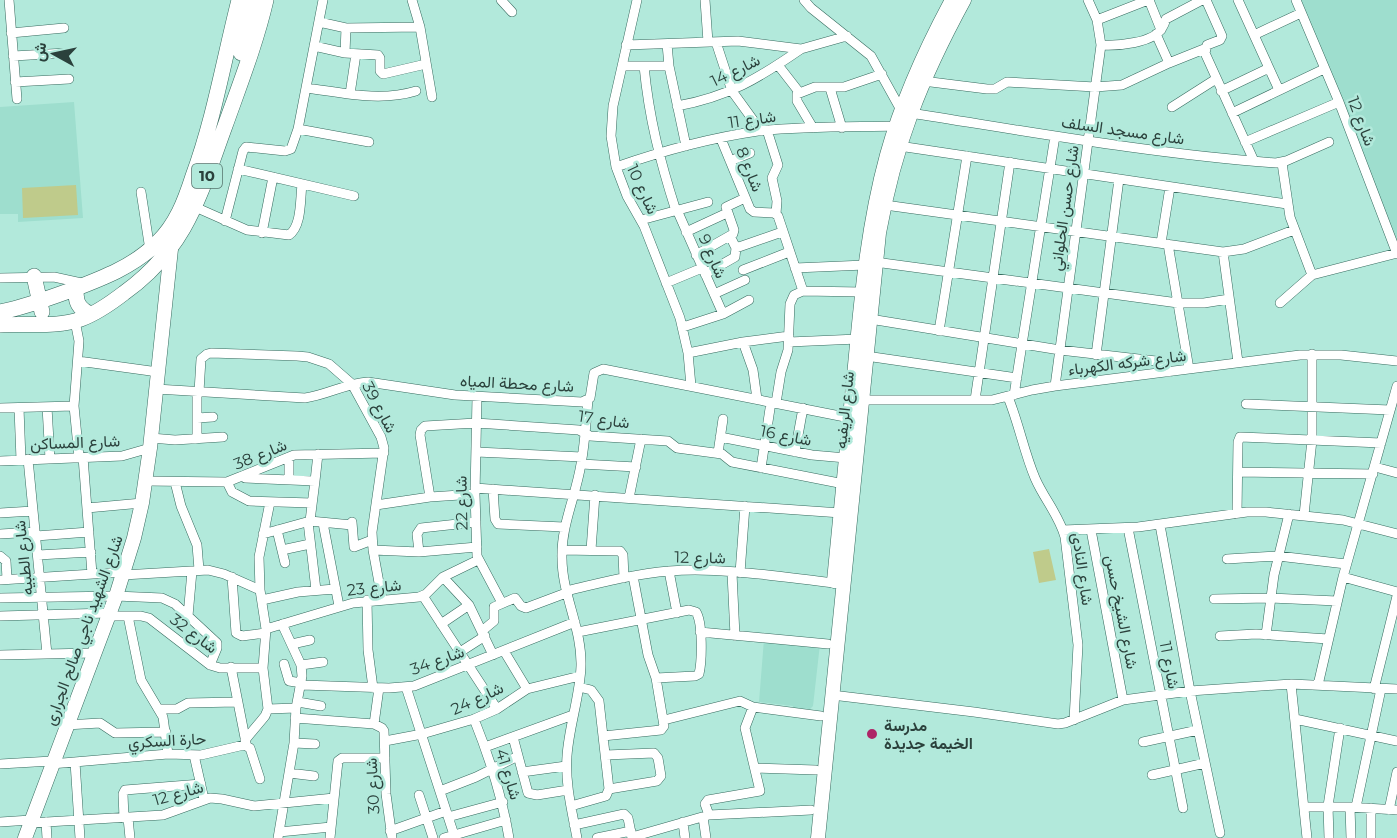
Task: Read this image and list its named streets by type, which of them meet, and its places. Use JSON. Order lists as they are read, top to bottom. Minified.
{"streets":{"main road":["10"],"street":["شارع 14","شارع 11","شارع 12","شارع مسجد السلف","شارع 8","شارع 10","شارع حسن الحلواني","شارع 9","شارع شركه الكهرباء","شارع محطة المياه","شارع 39","شارع الريفيه","شارع 17","شارع 16","شارع المساكن","شارع 38","شارع 22","شارع الطبيه","شارع النادى","شارع 23","شارع الشيخ حسن","شارع الشهيد ناجي صالح الجرارى","شارع 32","شارع 34","شارع 24","حارة السكري","شارع 41","شارع 30"]},"crossings":[["شارع 11","شارع 8"],["شارع 11","شارع 10"],["شارع 11","شارع 9"],["شارع 11","شارع الريفيه"],["شارع 12","شارع الريفيه"],["شارع 12","شارع 22"],["شارع 12","شارع الشهيد ناجي صالح الجرارى"],["شارع مسجد السلف","شارع حسن الحلواني"],["شارع مسجد السلف","شارع الريفيه"],["10","شارع الشهيد ناجي صالح الجرارى"],["شارع 10","شارع محطة المياه"],["شارع حسن الحلواني","شارع شركه الكهرباء"],["شارع شركه الكهرباء","شارع الريفيه"],["شارع شركه الكهرباء","شارع النادى"],["شارع محطة المياه","شارع 39"],["شارع محطة المياه","شارع الريفيه"],["شارع محطة المياه","شارع 22"],["شارع محطة المياه","شارع الشهيد ناجي صالح الجرارى"],["شارع 39","شارع المساكن"],["شارع 39","شارع 38"],["شارع 39","شارع 23"],["شارع الريفيه","شارع 17"],["شارع الريفيه","شارع 16"],["شارع 17","شارع 22"],["شارع المساكن","شارع الطبيه"],["شارع المساكن","شارع الشهيد ناجي صالح الجرارى"],["شارع 38","شارع الشهيد ناجي صالح الجرارى"],["شارع 22","شارع 23"],["شارع الطبيه","شارع 32"],["شارع الشهيد ناجي صالح الجرارى","شارع 32"],["شارع الشهيد ناجي صالح الجرارى","حارة السكري"],["شارع 24","شارع 41"],["شارع 24","شارع 30"]],"places":["مدرسة الخيمة جديدة"],"north":"left"}
